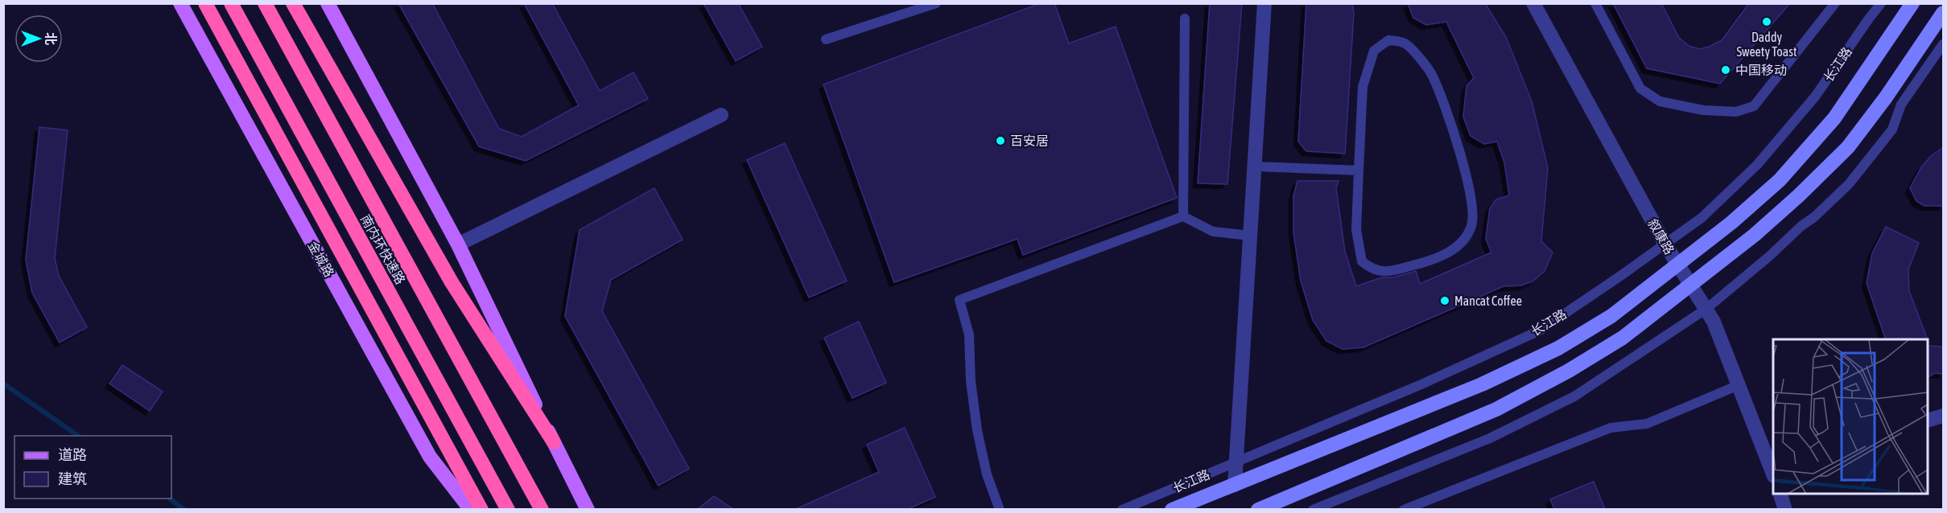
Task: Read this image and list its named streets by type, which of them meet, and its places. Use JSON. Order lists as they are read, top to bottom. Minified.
{"streets":{"highway":["南内环快速路"],"main road":["长江路","金城路"],"street":["叙康路"]},"crossings":[["长江路","叙康路"]],"places":["Daddy Sweety Toast","中国移动","百安居","Mancat Coffee"],"legend":["道路","建筑"],"north":"right"}
